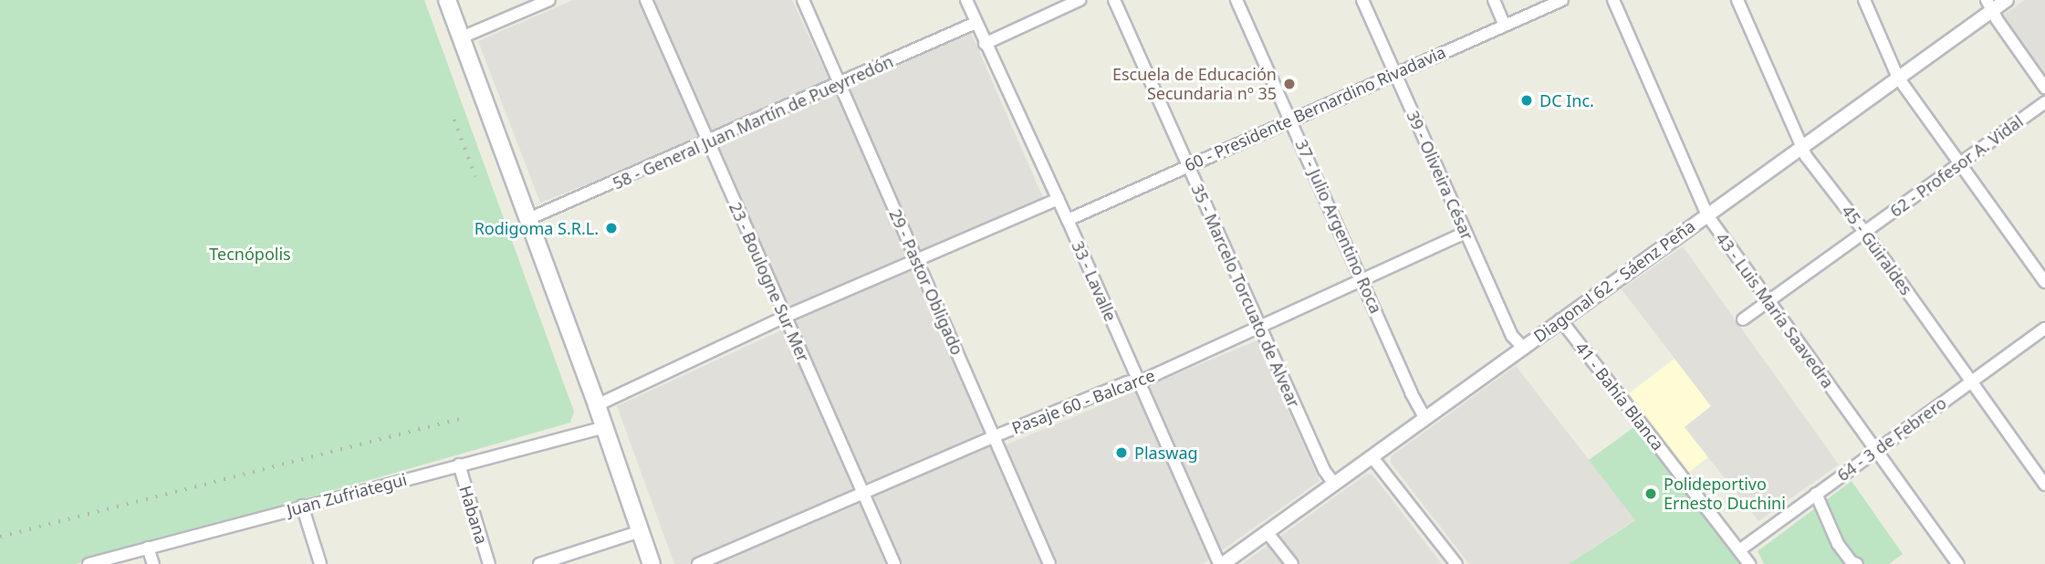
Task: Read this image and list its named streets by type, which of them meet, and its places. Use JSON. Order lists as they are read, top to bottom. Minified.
{"streets":{"street":["60 - Presidente Bernardino Rivadavia","58 - General Juan Martín de Pueyrredón","62 - Profesor A. Vidal","39 - Oliveira César","37 - Julio Argentino Roca","45 - Güiraldes","33 - Lavalle","Diagonal 62 - Sáenz Peña","23 - Boulogne Sur Mer","29 - Pastor Obligado","35 - Marcelo Torcuato de Alvear","43 - Luis María Saavedra","41 - Bahía Blanca","Pasaje 60 - Balcarce","64 - 3 de Febrero","Juan Zufriategui","Habana"]},"crossings":[["60 - Presidente Bernardino Rivadavia","39 - Oliveira César"],["60 - Presidente Bernardino Rivadavia","37 - Julio Argentino Roca"],["60 - Presidente Bernardino Rivadavia","33 - Lavalle"],["60 - Presidente Bernardino Rivadavia","35 - Marcelo Torcuato de Alvear"],["58 - General Juan Martín de Pueyrredón","33 - Lavalle"],["58 - General Juan Martín de Pueyrredón","23 - Boulogne Sur Mer"],["58 - General Juan Martín de Pueyrredón","29 - Pastor Obligado"],["62 - Profesor A. Vidal","45 - Güiraldes"],["62 - Profesor A. Vidal","43 - Luis María Saavedra"],["39 - Oliveira César","Diagonal 62 - Sáenz Peña"],["39 - Oliveira César","Pasaje 60 - Balcarce"],["37 - Julio Argentino Roca","Diagonal 62 - Sáenz Peña"],["37 - Julio Argentino Roca","Pasaje 60 - Balcarce"],["45 - Güiraldes","Diagonal 62 - Sáenz Peña"],["45 - Güiraldes","64 - 3 de Febrero"],["33 - Lavalle","Diagonal 62 - Sáenz Peña"],["33 - Lavalle","Pasaje 60 - Balcarce"],["Diagonal 62 - Sáenz Peña","35 - Marcelo Torcuato de Alvear"],["Diagonal 62 - Sáenz Peña","43 - Luis María Saavedra"],["Diagonal 62 - Sáenz Peña","41 - Bahía Blanca"],["23 - Boulogne Sur Mer","Pasaje 60 - Balcarce"],["29 - Pastor Obligado","Pasaje 60 - Balcarce"],["35 - Marcelo Torcuato de Alvear","Pasaje 60 - Balcarce"],["43 - Luis María Saavedra","64 - 3 de Febrero"],["41 - Bahía Blanca","64 - 3 de Febrero"],["Juan Zufriategui","Habana"]],"parks":["Tecnópolis"],"places":["Escuela de Educación Secundaria nº 35","DC Inc.","Rodigoma S.R.L.","Plaswag","Polideportivo Ernesto Duchini"]}
